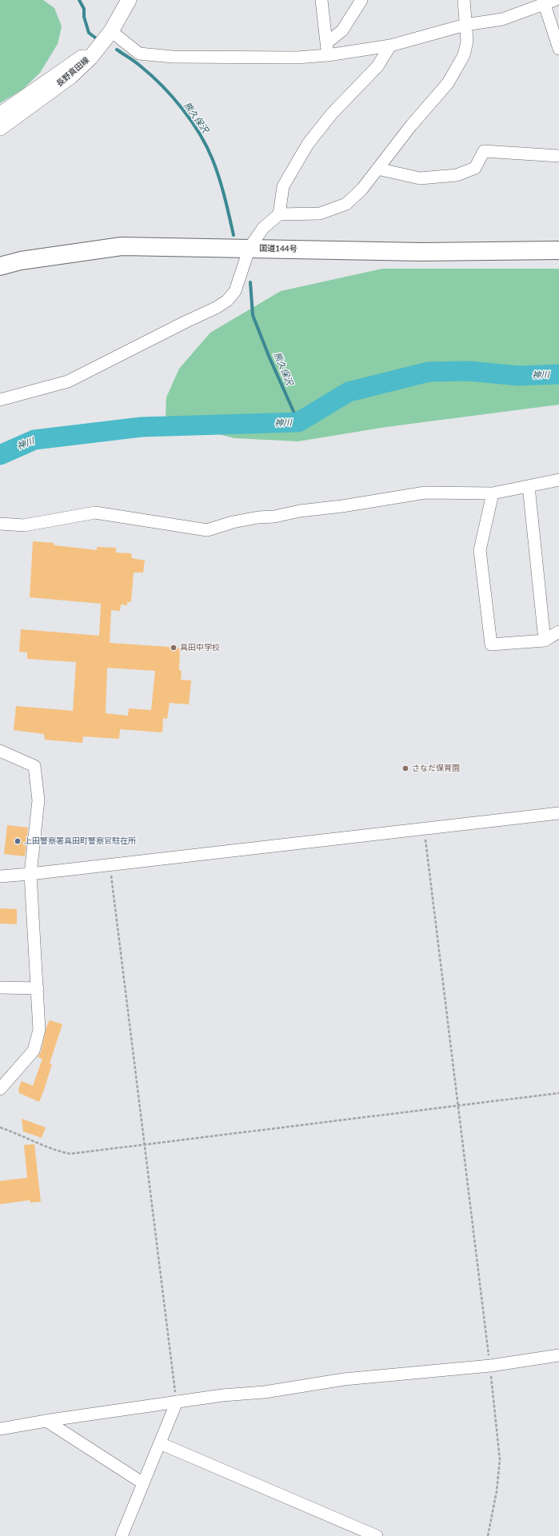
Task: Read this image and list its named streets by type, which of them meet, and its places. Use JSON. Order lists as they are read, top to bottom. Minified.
{"streets":{"highway":["国道144号"],"main road":["長野真田線"]},"water":["熊久保沢","神川"],"places":["真田中学校","さなだ保育園","上田警察署真田町警察官駐在所"]}
